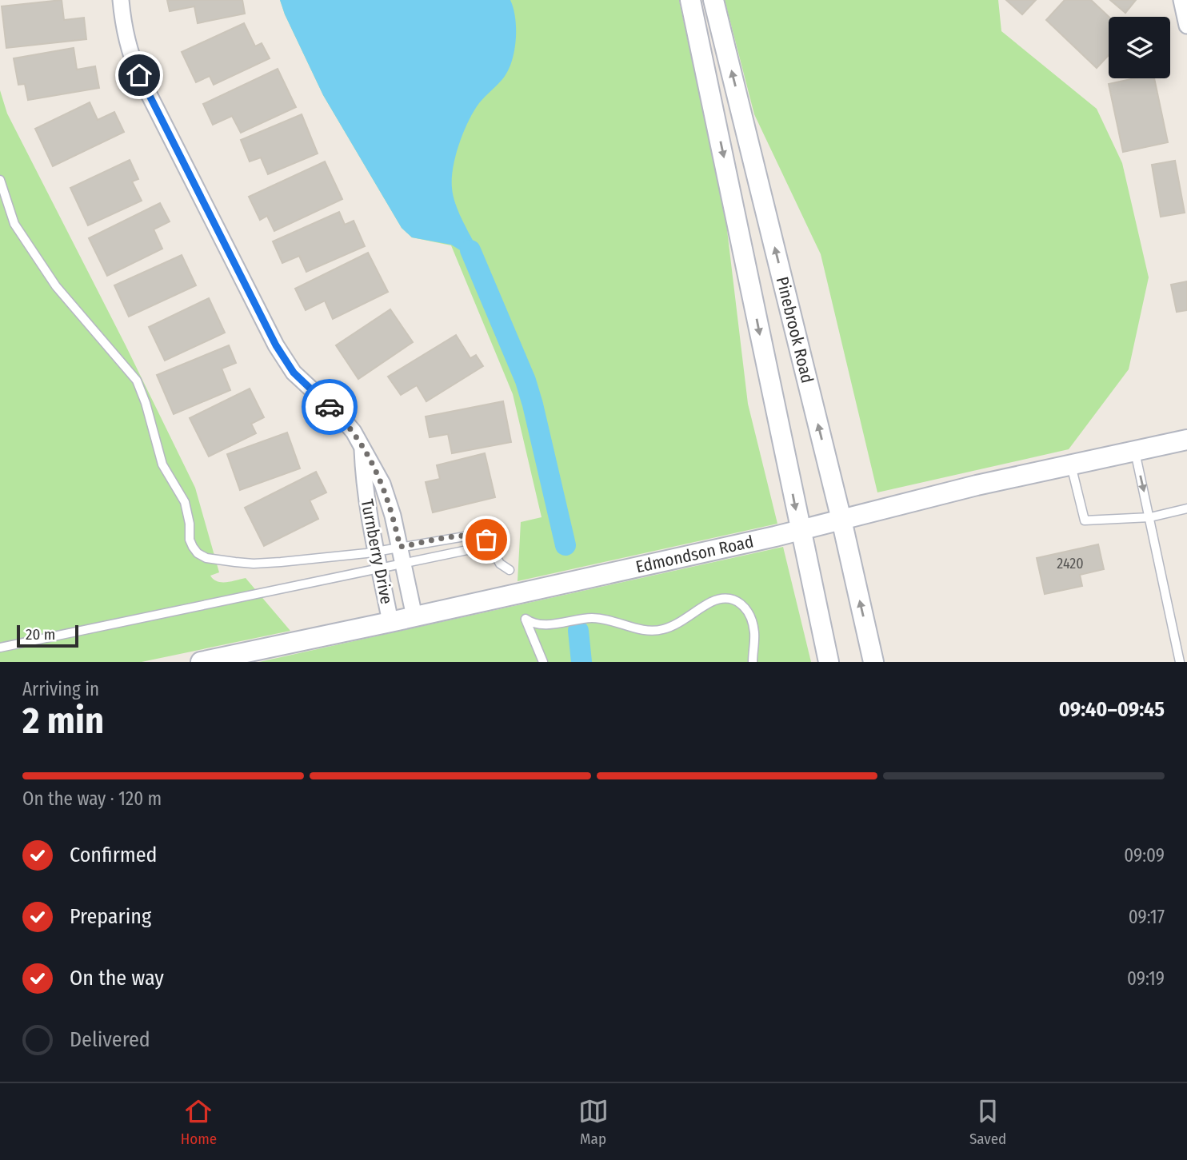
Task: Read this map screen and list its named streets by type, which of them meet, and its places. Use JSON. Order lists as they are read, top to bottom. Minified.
{"streets":{"street":["Pinebrook Road","Turnberry Drive","Edmondson Road"]},"crossings":[["Pinebrook Road","Edmondson Road"],["Turnberry Drive","Edmondson Road"]],"house_numbers":["2420"],"scale_bar":"20 m","page":{"scale":"20 m","heading":["2 min","Arriving in","09:40–09:45"],"bar":"On the way · 120 m","list":[["Confirmed","09:09"],["Preparing","09:17"],["On the way","09:19"],"Delivered"],"tabs":["Home","Map","Saved"]}}
